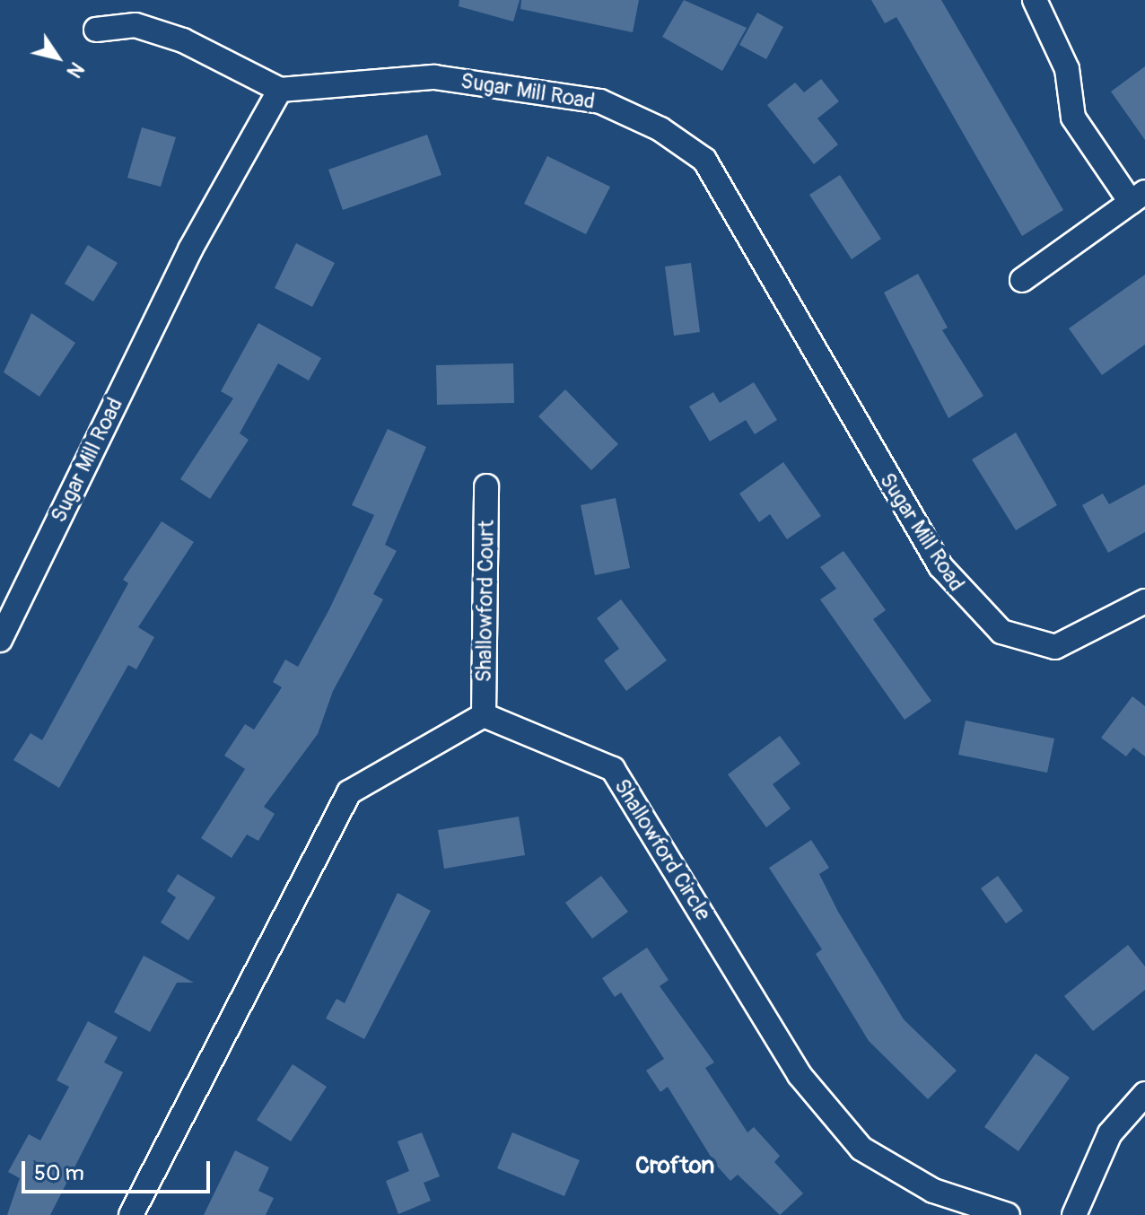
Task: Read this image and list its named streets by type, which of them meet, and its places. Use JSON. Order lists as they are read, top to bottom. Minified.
{"streets":{"street":["Sugar Mill Road","Shallowford Court","Shallowford Circle"]},"crossings":[["Shallowford Court","Shallowford Circle"]],"districts":["Crofton"],"scale_bar":"50 m","north":"bottom right"}
